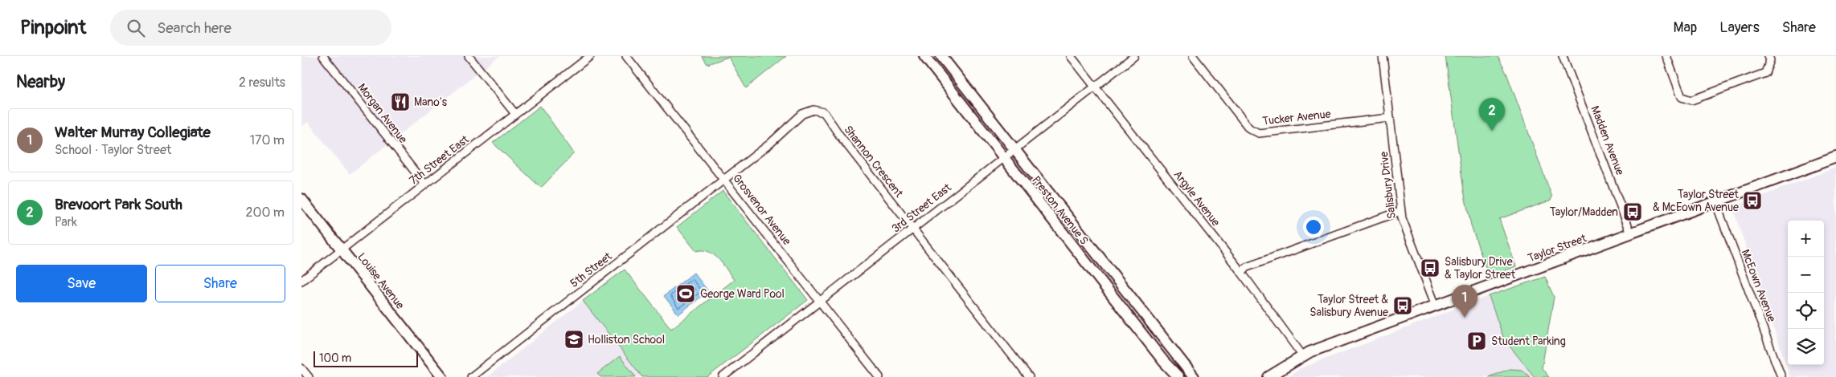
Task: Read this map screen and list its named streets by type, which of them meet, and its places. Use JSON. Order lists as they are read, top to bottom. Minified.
{"streets":{"main road":["Preston Avenue S","Taylor Street","Louise Avenue"],"street":["Morgan Avenue","Tucker Avenue","Madden Avenue","7th Street East","Shannon Crescent","Salisbury Drive","Argyle Avenue","3rd Street East","Grosvenor Avenue","5th Street","McEown Avenue"]},"crossings":[["Morgan Avenue","7th Street East"],["Tucker Avenue","Salisbury Drive"],["Madden Avenue","Taylor Street"],["7th Street East","Louise Avenue"],["Shannon Crescent","3rd Street East"],["Shannon Crescent","Grosvenor Avenue"],["Shannon Crescent","5th Street"],["Salisbury Drive","Taylor Street"],["Argyle Avenue","3rd Street East"],["Argyle Avenue","Taylor Street"],["3rd Street East","Grosvenor Avenue"],["3rd Street East","Preston Avenue S"],["Grosvenor Avenue","5th Street"],["Taylor Street","McEown Avenue"]],"places":{"restaurant":["Mano's"],"bus stop":["Taylor Street & McEown Avenue","Taylor/Madden","Salisbury Drive & Taylor Street","Taylor Street & Salisbury Avenue"],"sports":["George Ward Pool"],"school or university":["Holliston School"],"parking":["Student Parking"]},"scale_bar":"100 m","page":{"header":"Pinpoint","search":"Search here","nav":["Map","Layers","Share"],"heading":["Nearby","2 results"],"pins":["2","1"],"list":[{"mark":"1","name":"Walter Murray Collegiate","note":"School · Taylor Street","value":"170 m"},{"mark":"2","name":"Brevoort Park South","note":"Park","value":"200 m"}],"map_buttons":["+","−"],"buttons":["Save","Share"],"scale":"100 m"}}
